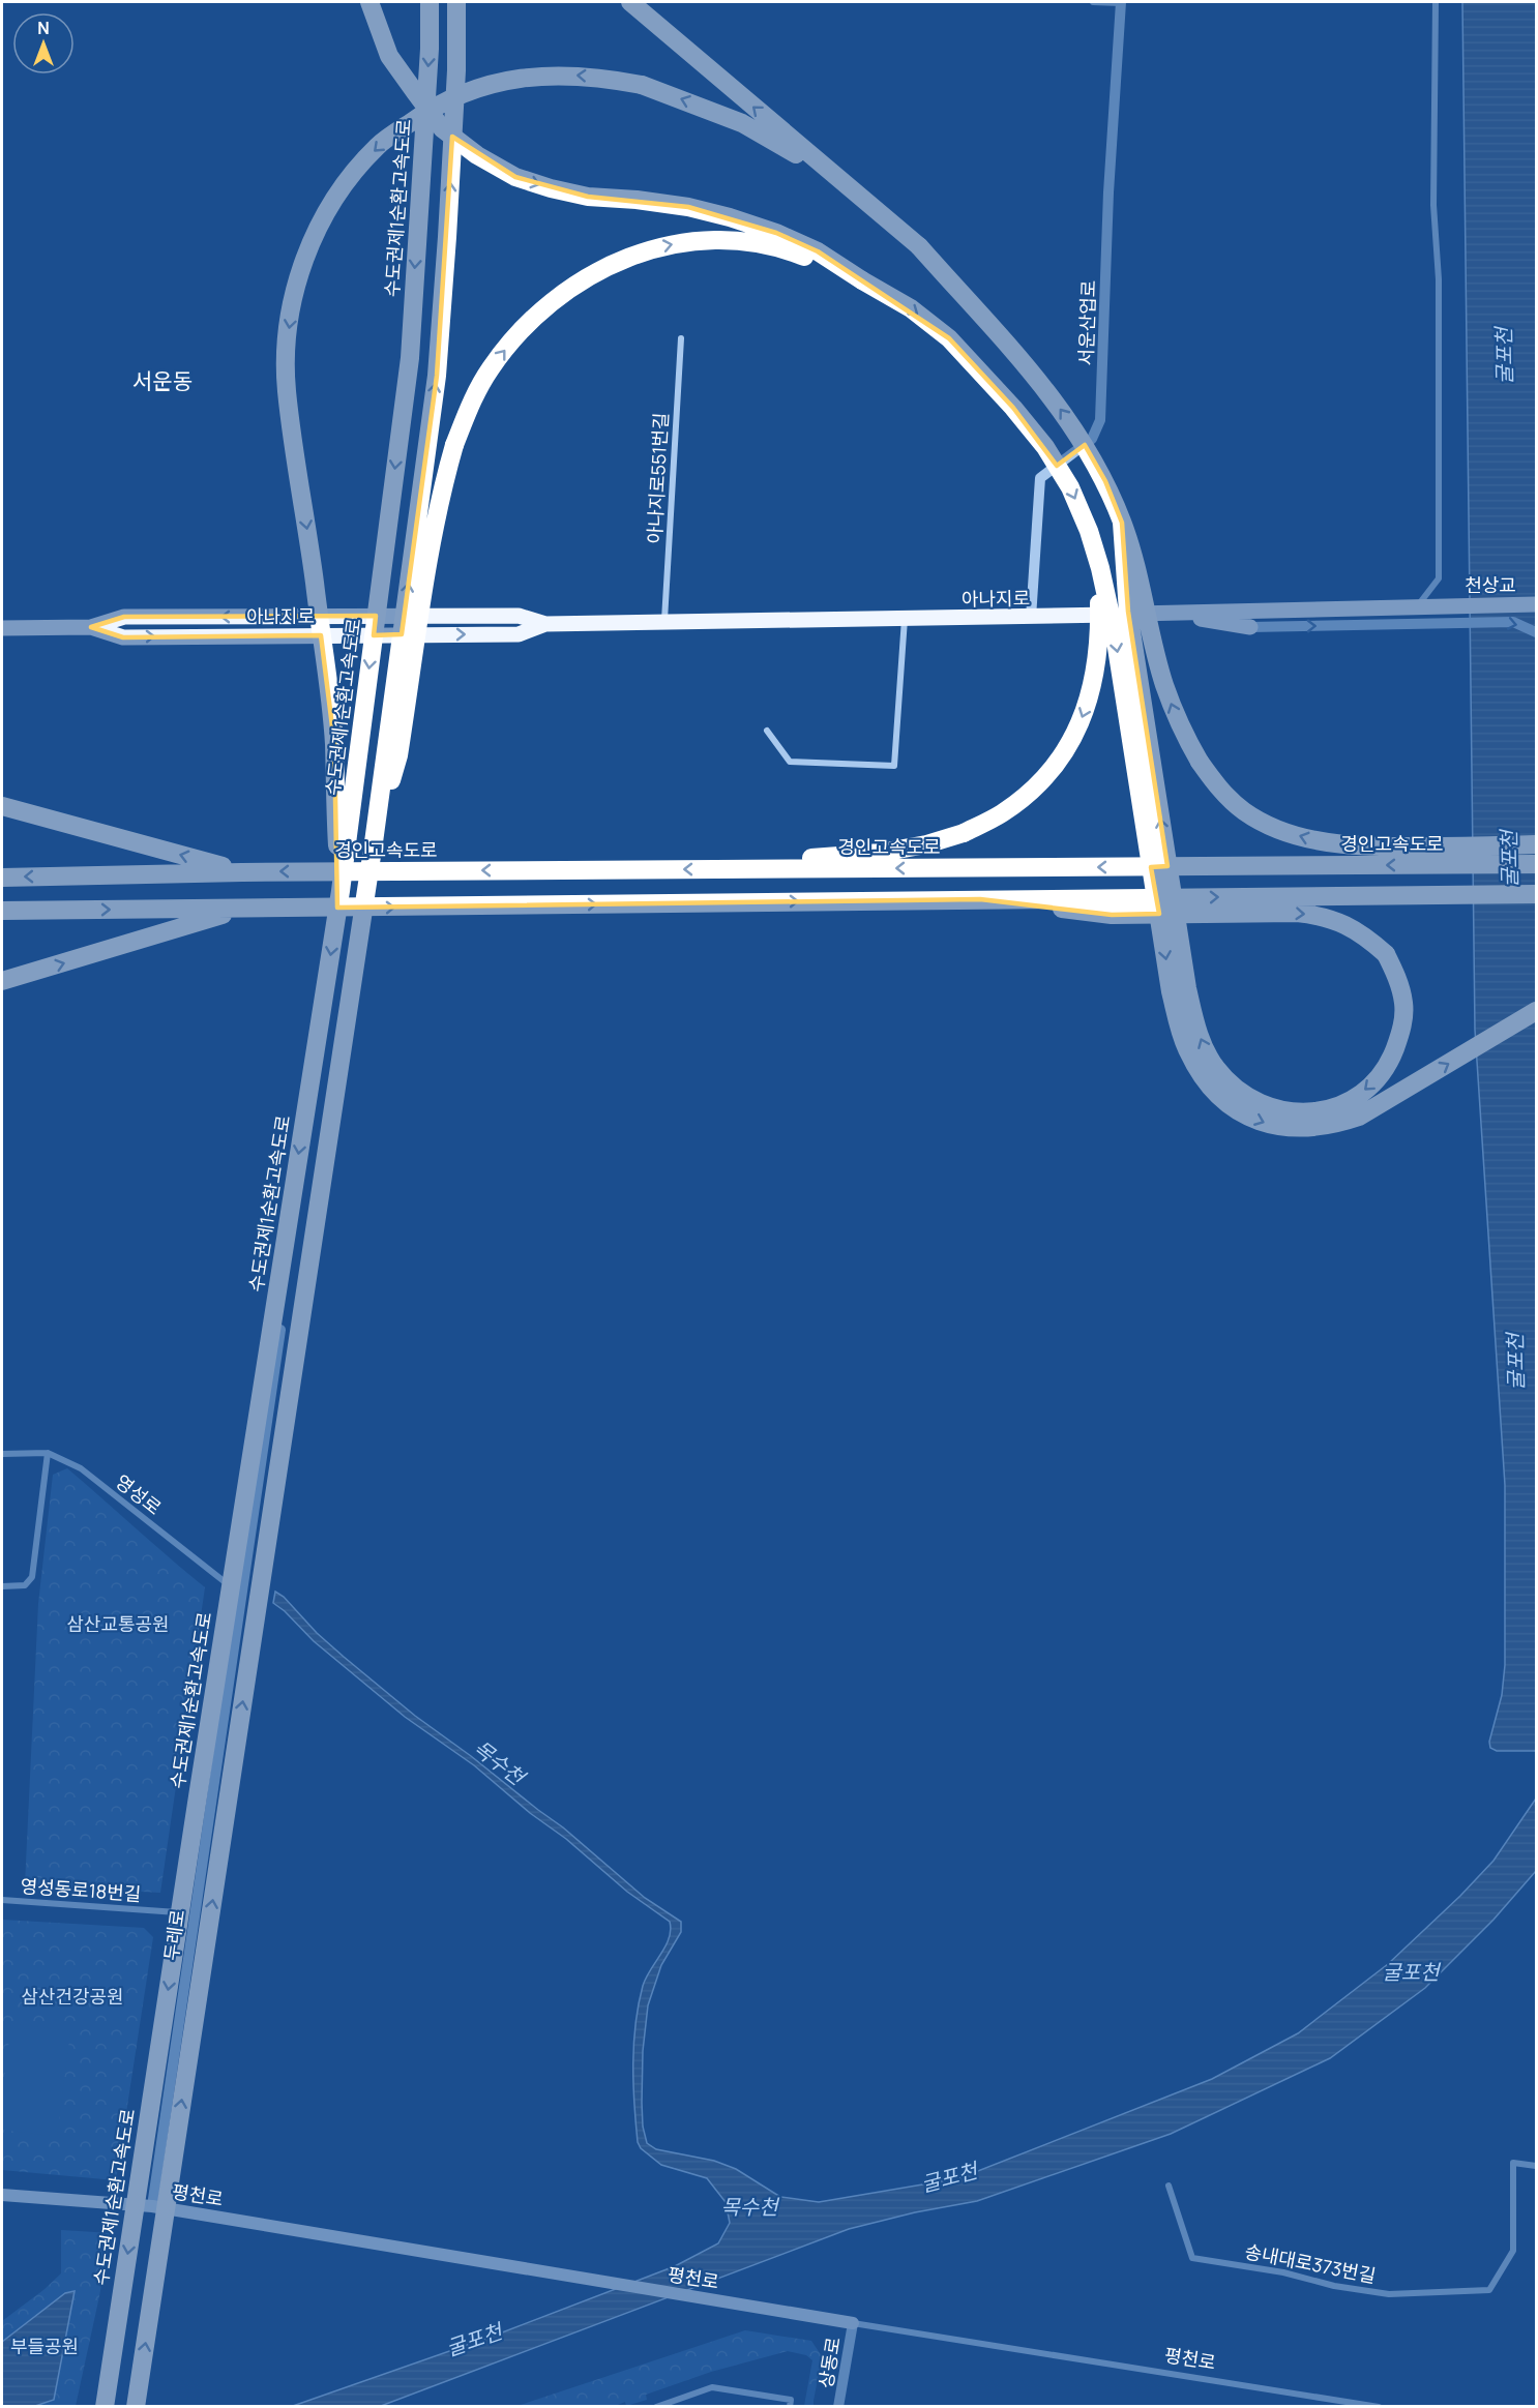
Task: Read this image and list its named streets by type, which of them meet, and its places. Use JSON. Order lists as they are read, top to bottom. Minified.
{"streets":{"highway":["수도권제1순환고속도로","경인고속도로"],"main road":["천상교","아나지로","평천로"],"street":["서운산업로","아나지로551번길","영성로","영성동로18번길","두레로","송내대로373번길","상동로"]},"crossings":[["서운산업로","아나지로"],["아나지로551번길","아나지로"],["천상교","아나지로"],["영성로","두레로"],["영성동로18번길","두레로"],["두레로","평천로"],["평천로","상동로"]],"districts":["서운동"],"water":["굴포천","목수천"],"parks":["삼산교통공원","삼산건강공원","부들공원"],"north":"top"}
